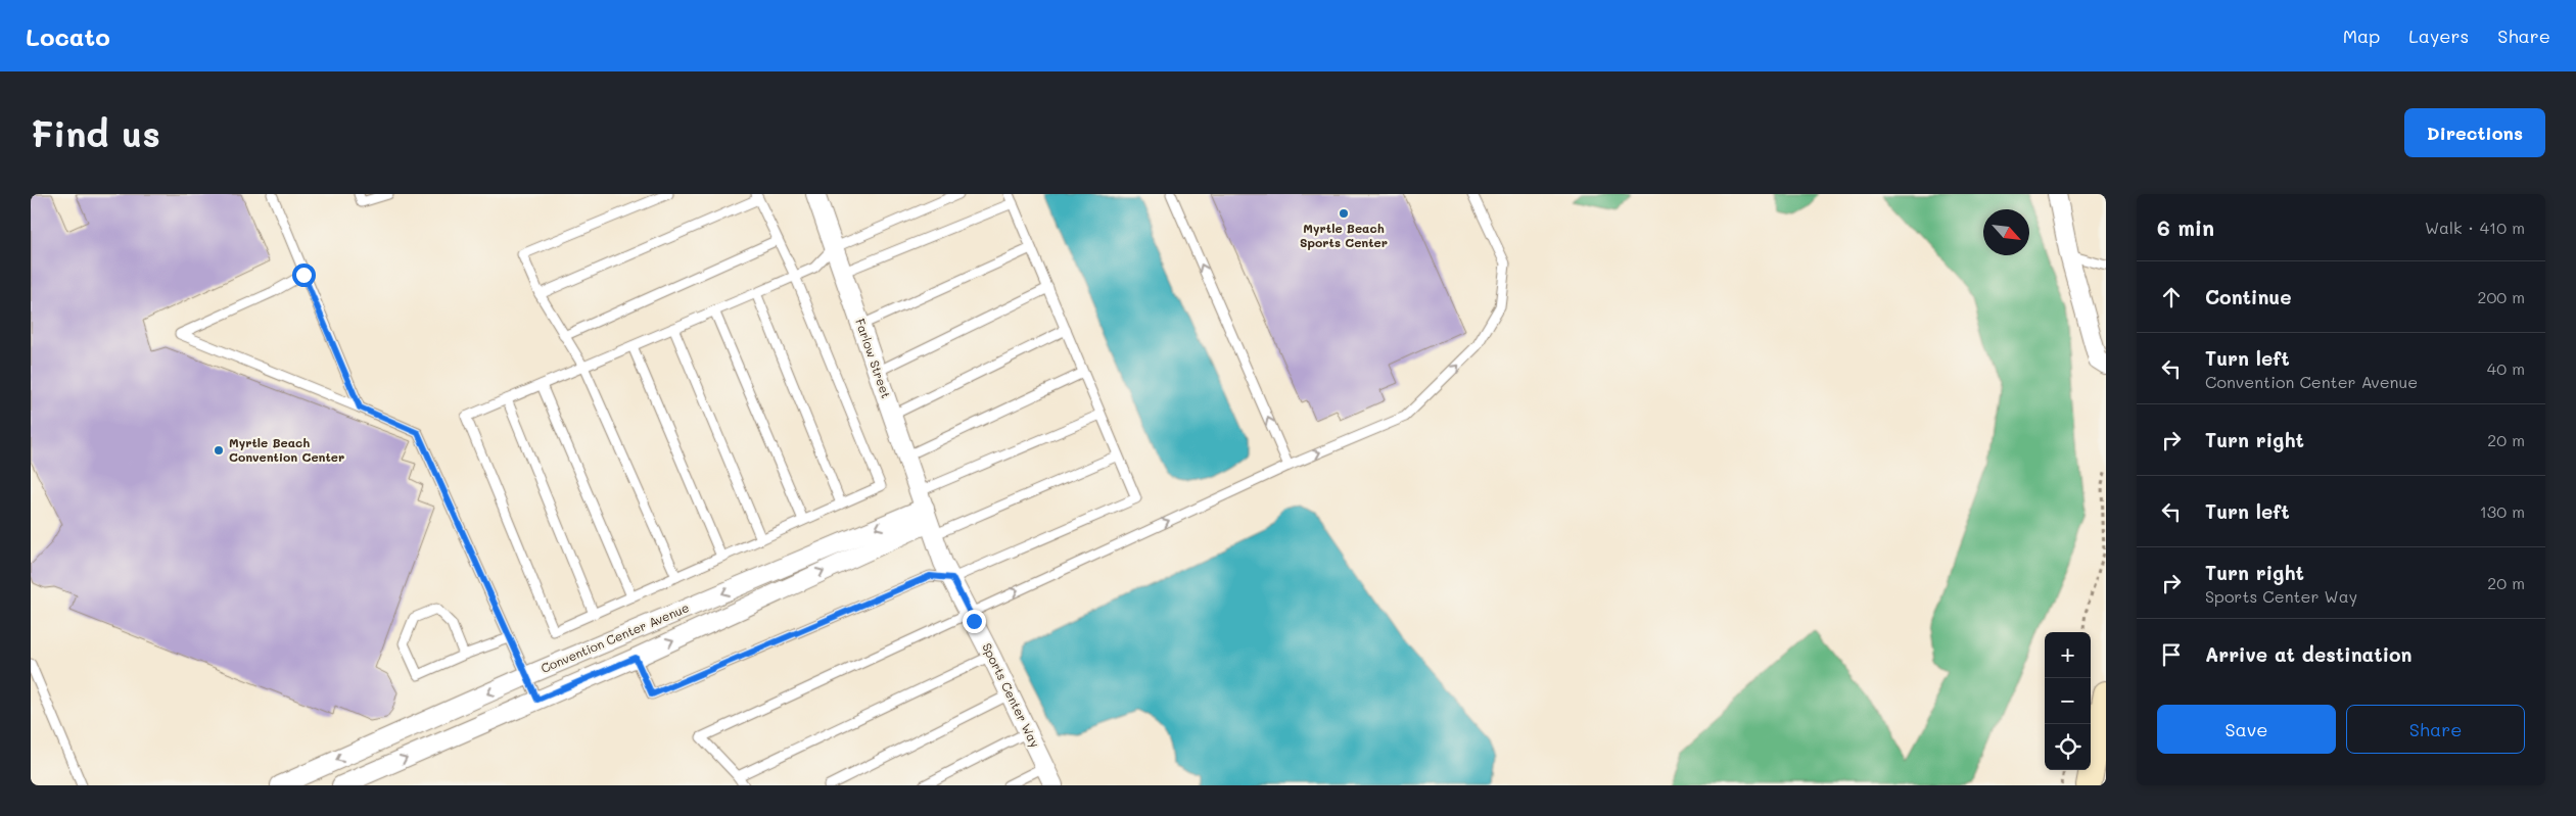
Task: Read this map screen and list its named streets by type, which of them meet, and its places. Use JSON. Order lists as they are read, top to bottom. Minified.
{"streets":{"street":["Farlow Street","Convention Center Avenue","Sports Center Way"]},"crossings":[["Farlow Street","Convention Center Avenue"],["Farlow Street","Sports Center Way"],["Convention Center Avenue","Sports Center Way"]],"places":["Myrtle Beach Sports Center","Myrtle Beach Convention Center"],"north":"bottom right","page":{"header":"Locato","nav":["Map","Layers","Share"],"buttons":["Directions",["Save","Share"]],"title":"Find us","heading":["6 min","Walk · 410 m"],"list":[["Continue","200 m"],["Turn left","Convention Center Avenue","40 m"],["Turn right","20 m"],["Turn left","130 m"],["Turn right","Sports Center Way","20 m"],"Arrive at destination"],"map_buttons":["+","−"]}}
